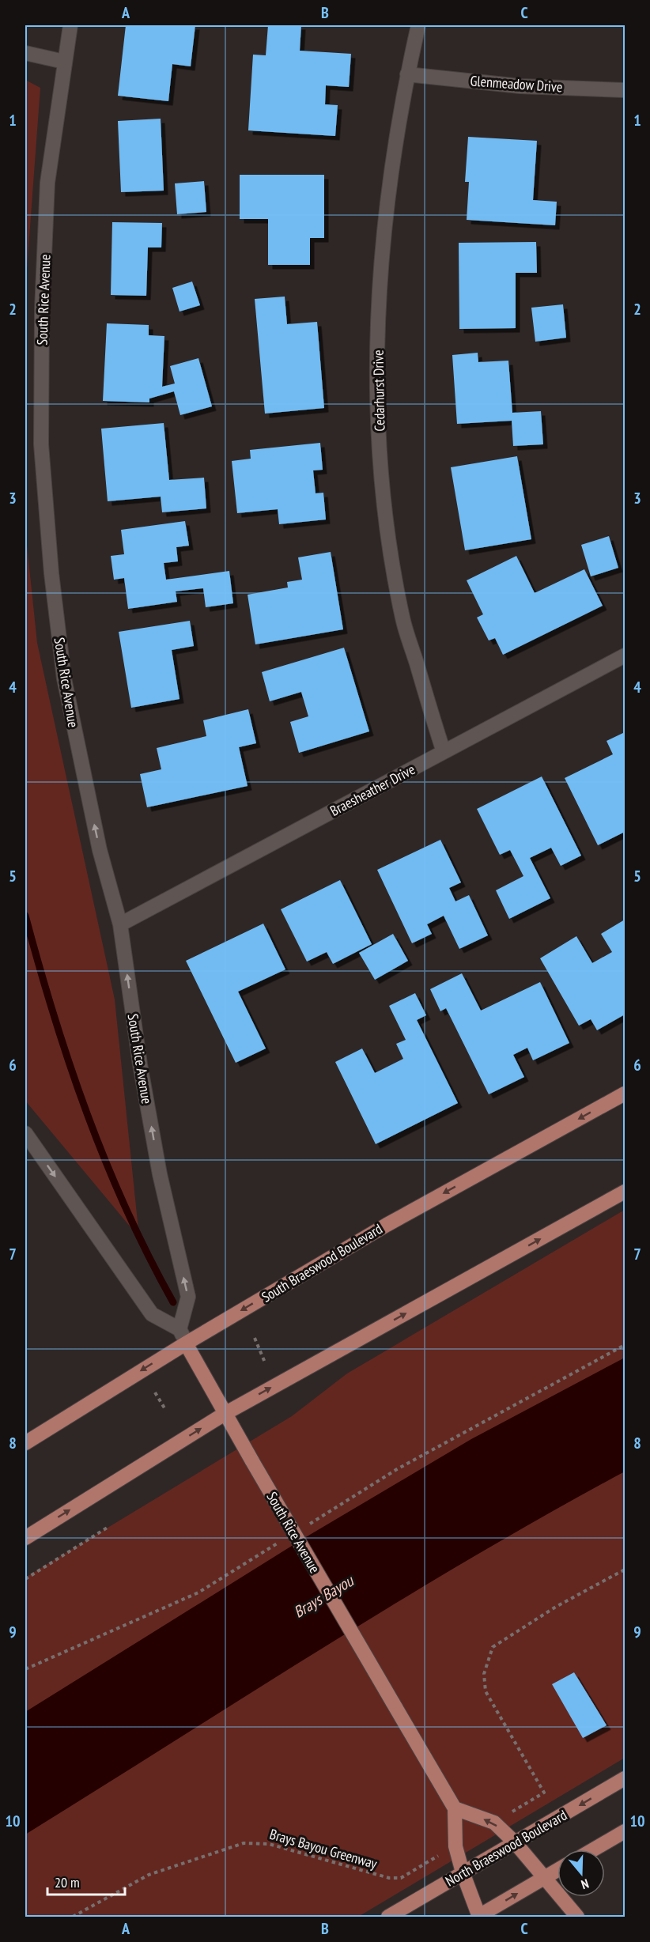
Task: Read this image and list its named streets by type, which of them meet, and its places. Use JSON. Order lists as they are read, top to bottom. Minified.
{"streets":{"main road":["South Rice Avenue","South Braeswood Boulevard","North Braeswood Boulevard"],"street":["Glenmeadow Drive","Cedarhurst Drive","Braesheather Drive"],"path":["Brays Bayou Greenway"]},"crossings":[["Glenmeadow Drive","Cedarhurst Drive"],["South Rice Avenue","Braesheather Drive"],["South Rice Avenue","South Braeswood Boulevard"],["South Rice Avenue","North Braeswood Boulevard"],["Cedarhurst Drive","Braesheather Drive"]],"one_way":["South Rice Avenue"],"water":["Brays Bayou"],"scale_bar":"20 m","north":"bottom","grid":{"columns":["A","B","C"],"rows":["1","2","3","4","5","6","7","8","9","10"]}}
